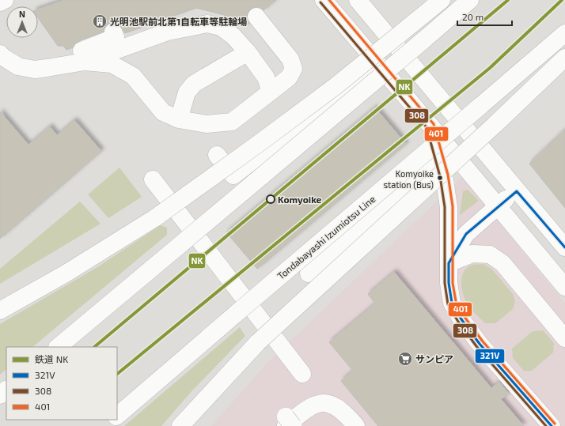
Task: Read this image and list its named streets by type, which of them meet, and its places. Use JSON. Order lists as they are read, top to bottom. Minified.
{"streets":{"main road":["Tondabayashi Izumiotsu Line"]},"places":{"building":["光明池駅前北第1自転車等駐輪場"],"other":["Komyoike station (Bus)","Komyoike"],"supermarket":["サンピア"]},"lines":["rail line NK","transit line 401","transit line 308","transit line 321V"],"legend":["鉄道 NK","321V","308","401"],"scale_bar":"20 m","north":"top"}
